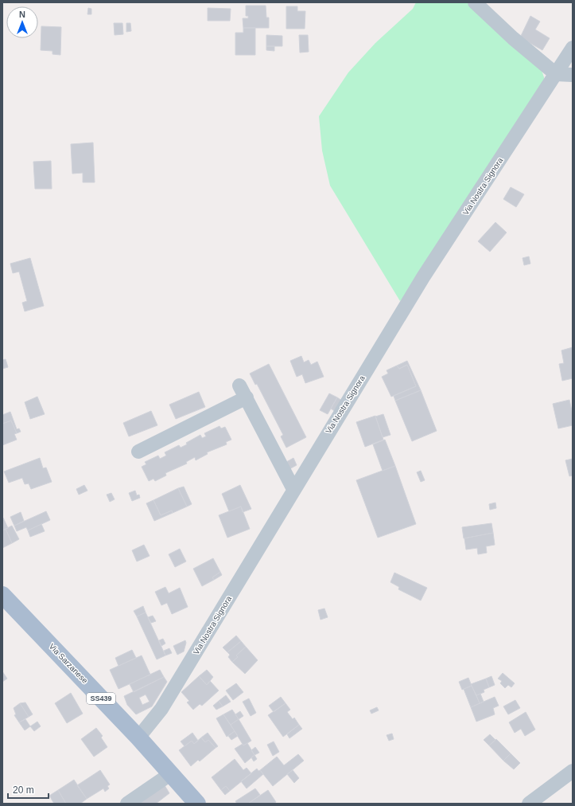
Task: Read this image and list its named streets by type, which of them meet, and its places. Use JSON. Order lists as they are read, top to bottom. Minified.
{"streets":{"main road":["Via Sarzanese","SS439"],"street":["Via Nostra Signora"]},"crossings":[["Via Nostra Signora","Via Sarzanese"]],"scale_bar":"20 m","north":"top"}
